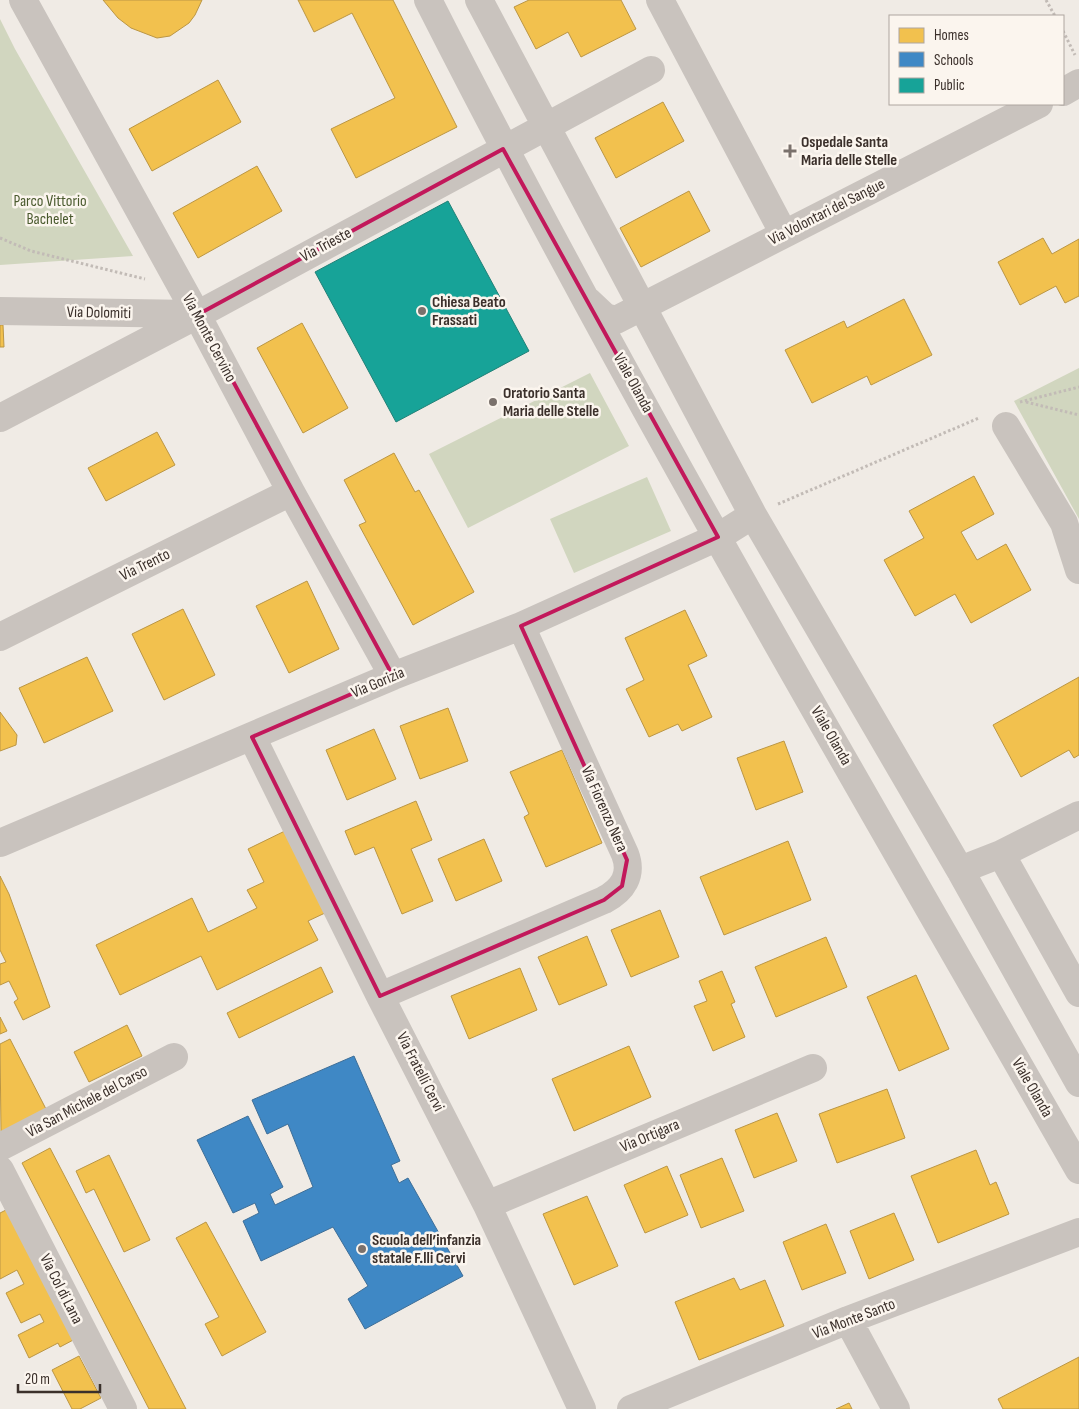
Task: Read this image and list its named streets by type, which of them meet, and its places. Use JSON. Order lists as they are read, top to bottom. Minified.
{"streets":{"street":["Via Volontari del Sangue","Via Trieste","Via Dolomiti","Via Monte Cervino","Viale Olanda","Via Trento","Via Gorizia","Via Fiorenzo Nera","Via Fratelli Cervi","Via San Michele del Carso","Via Ortigara","Via Col di Lana","Via Monte Santo"]},"crossings":[["Via Volontari del Sangue","Viale Olanda"],["Via Trieste","Via Dolomiti"],["Via Trieste","Via Monte Cervino"],["Via Trieste","Viale Olanda"],["Via Dolomiti","Via Monte Cervino"],["Via Monte Cervino","Via Trento"],["Via Monte Cervino","Via Gorizia"],["Viale Olanda","Via Gorizia"],["Via Gorizia","Via Fiorenzo Nera"],["Via Gorizia","Via Fratelli Cervi"],["Via Fiorenzo Nera","Via Fratelli Cervi"],["Via Fratelli Cervi","Via Ortigara"]],"parks":["Parco Vittorio Bachelet"],"places":{"health":["Ospedale Santa Maria delle Stelle"],"other":["Chiesa Beato Frassati","Oratorio Santa Maria delle Stelle","Scuola dell’infanzia statale F.lli Cervi"]},"legend":["Homes","Schools","Public"],"scale_bar":"20 m"}
